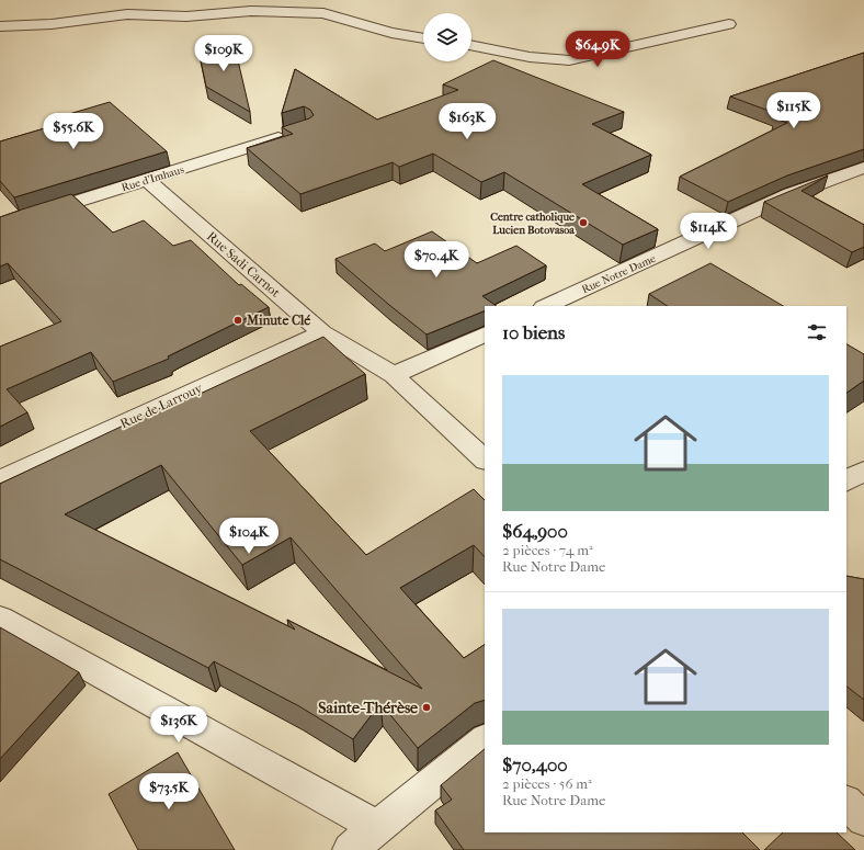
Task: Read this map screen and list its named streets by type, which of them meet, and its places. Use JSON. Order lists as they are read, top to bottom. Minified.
{"streets":{"street":["Rue d'Imhaus","Rue Sadi Carnot","Rue Notre Dame","Rue de Larrouy"]},"crossings":[["Rue d'Imhaus","Rue Sadi Carnot"],["Rue Sadi Carnot","Rue de Larrouy"]],"places":["Centre catholique Lucien Botovasoa","Minute Clé","Sainte-Thérèse"],"page":{"price":["$64.9K","$109K","$115K","$163K","$55.6K","$114K","$70.4K","$104K","$136K","$73.5K"],"heading":"10 biens","list":[{"name":"$64,900","note":"2 pièces · 74 m² · Rue Notre Dame"},{"name":"$70,400","note":"2 pièces · 56 m² · Rue Notre Dame"}]}}
